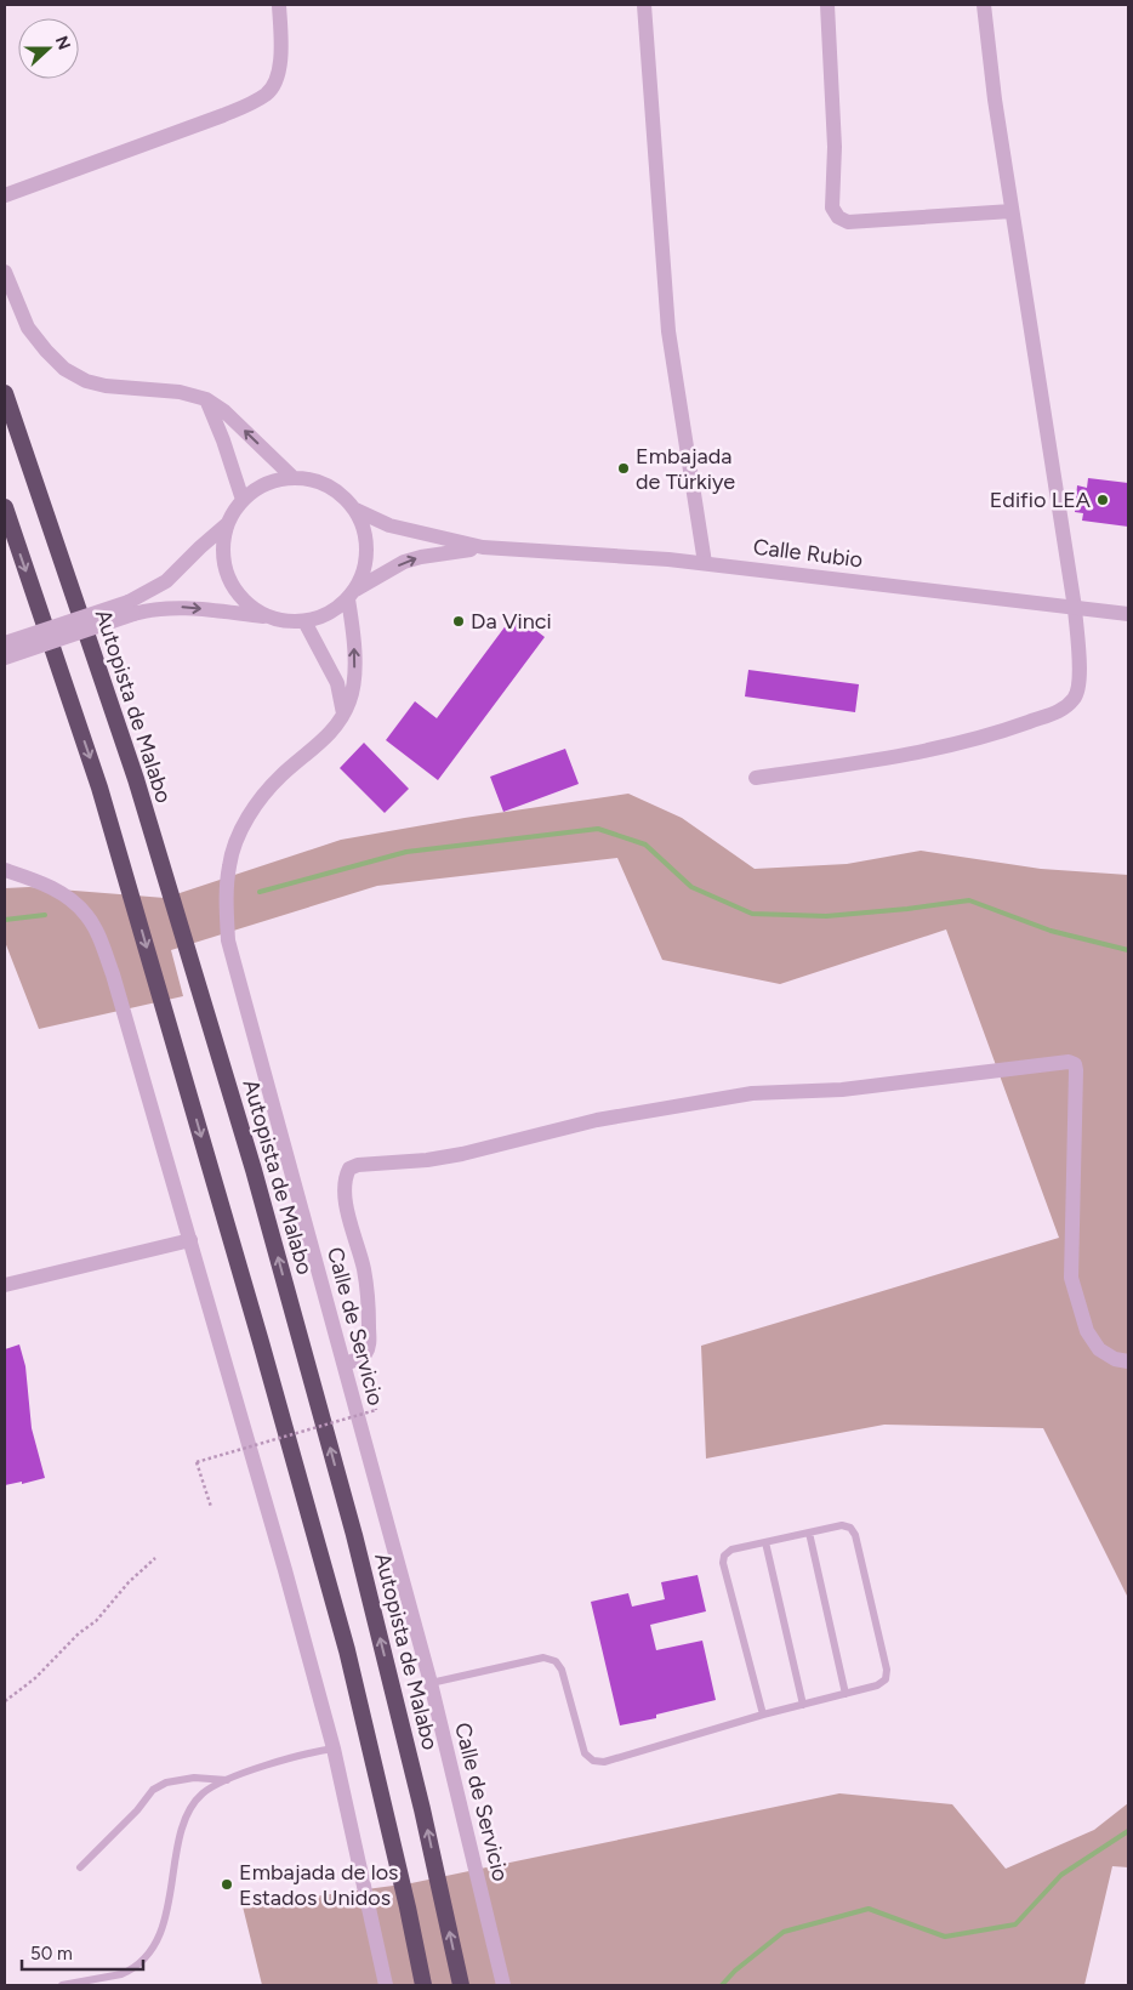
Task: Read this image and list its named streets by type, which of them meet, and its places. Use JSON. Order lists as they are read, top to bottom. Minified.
{"streets":{"highway":["Autopista de Malabo"],"street":["Calle Rubio","Calle de Servicio"]},"crossings":[["Calle Rubio","Calle de Servicio"]],"places":["Embajada de Türkiye","Edifio LEA","Da Vinci","Embajada de los Estados Unidos"],"scale_bar":"50 m","north":"right"}
